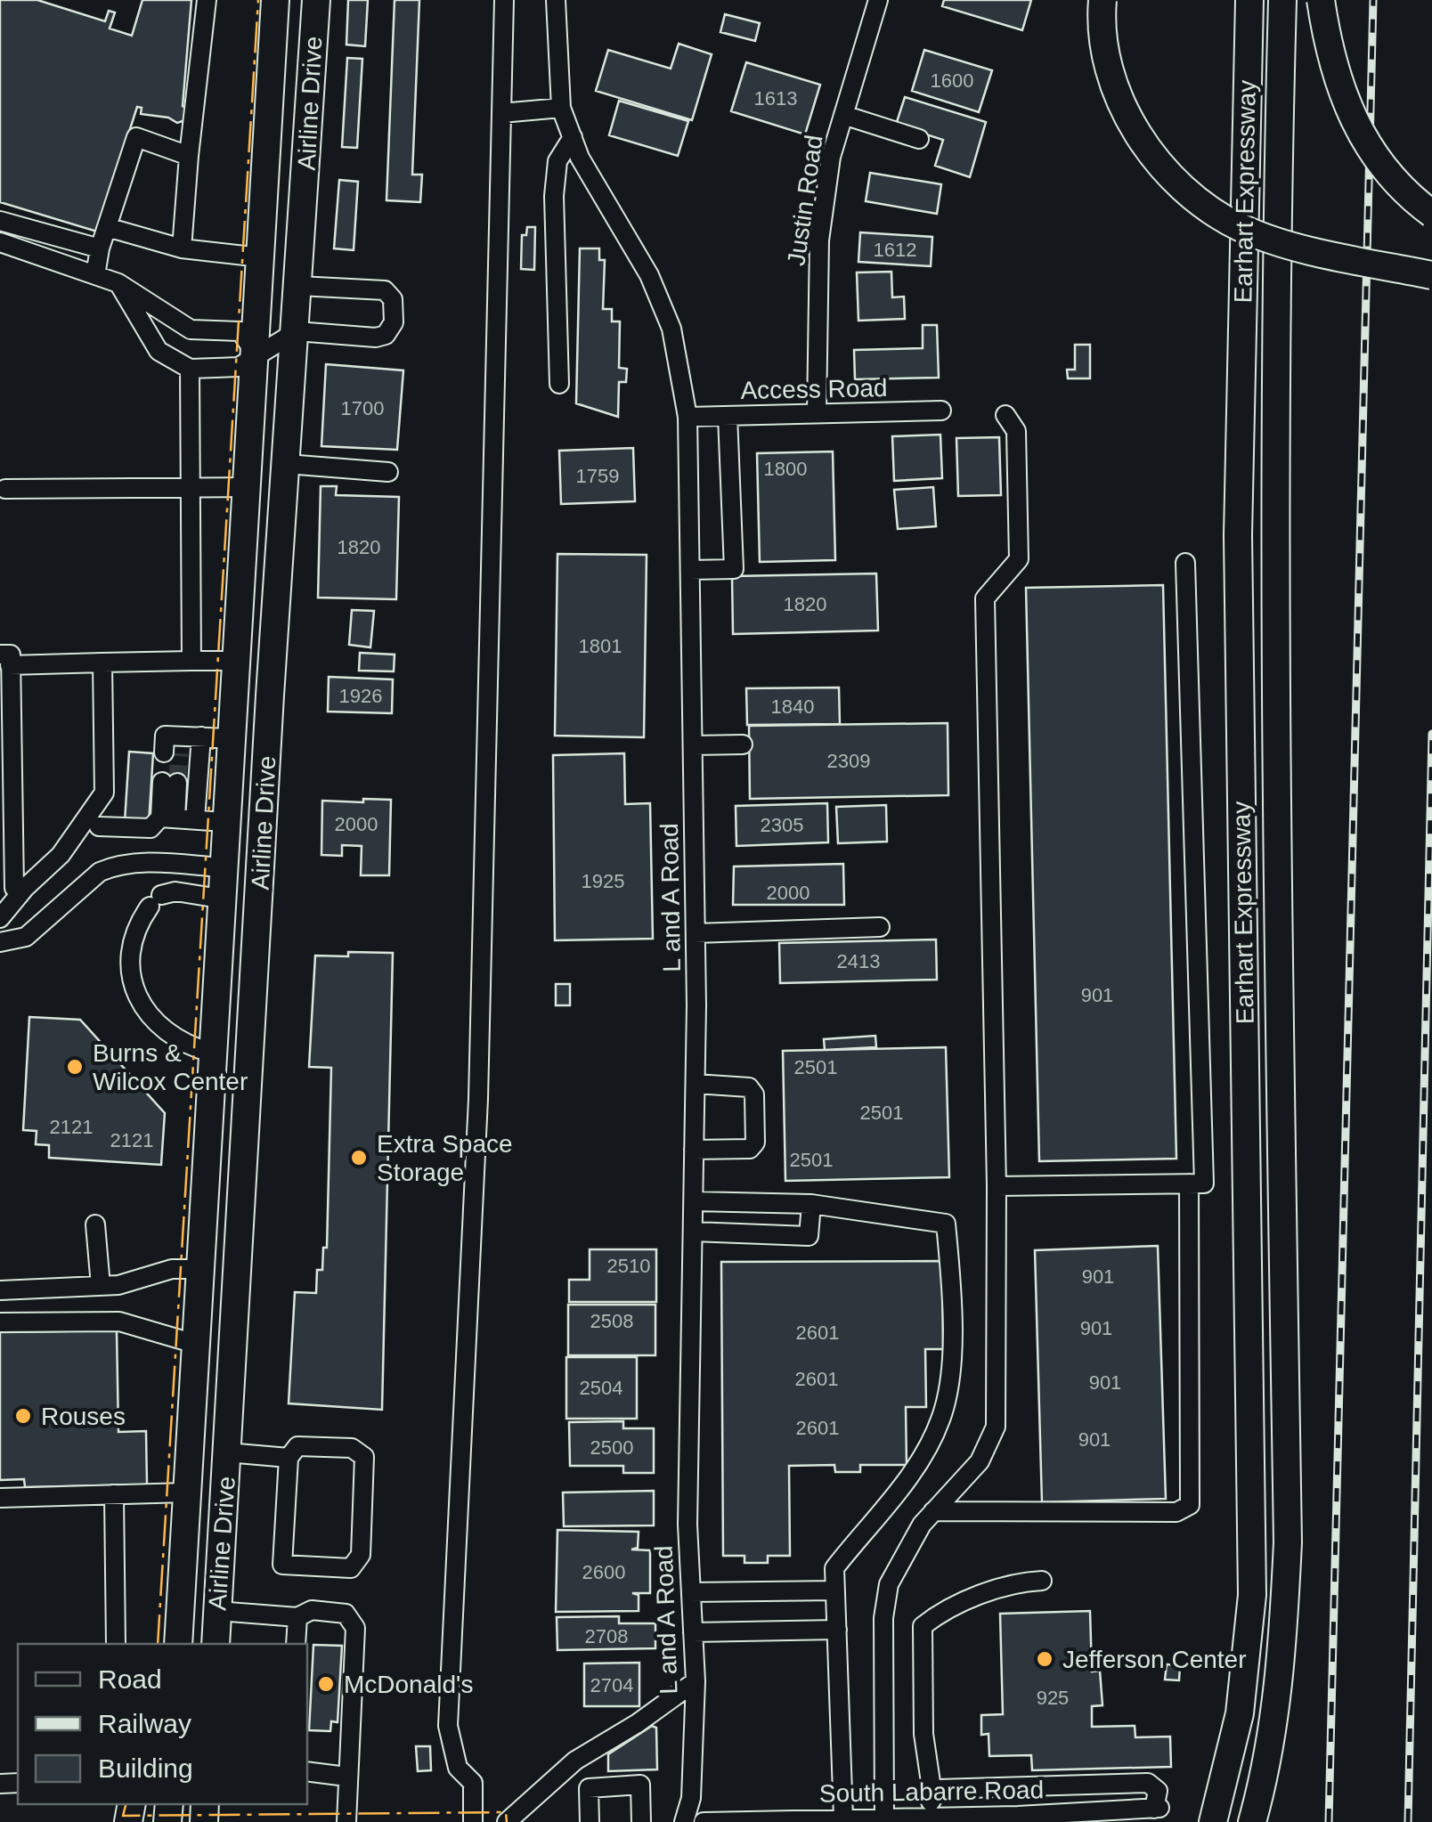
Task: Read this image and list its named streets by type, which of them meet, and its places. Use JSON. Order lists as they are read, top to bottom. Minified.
{"streets":{"highway":["Airline Drive","Earhart Expressway"],"street":["Justin Road","Access Road","L and A Road","South Labarre Road"]},"crossings":[["Justin Road","Access Road"],["Access Road","L and A Road"]],"places":["Burns & Wilcox Center","Extra Space Storage","Rouses","Jefferson Center","McDonald's"],"house_numbers":["1600","1613","1612","1700","1800","1759","1820","1820","1801","1926","1840","2309","2000","2305","1925","2000","2413","901","2501","2501","2121","2121","2501","2510","901","2508","901","2601","2601","901","2504","2601","901","2500","2600","2708","2704","925"],"legend":["Road","Railway","Building"]}
